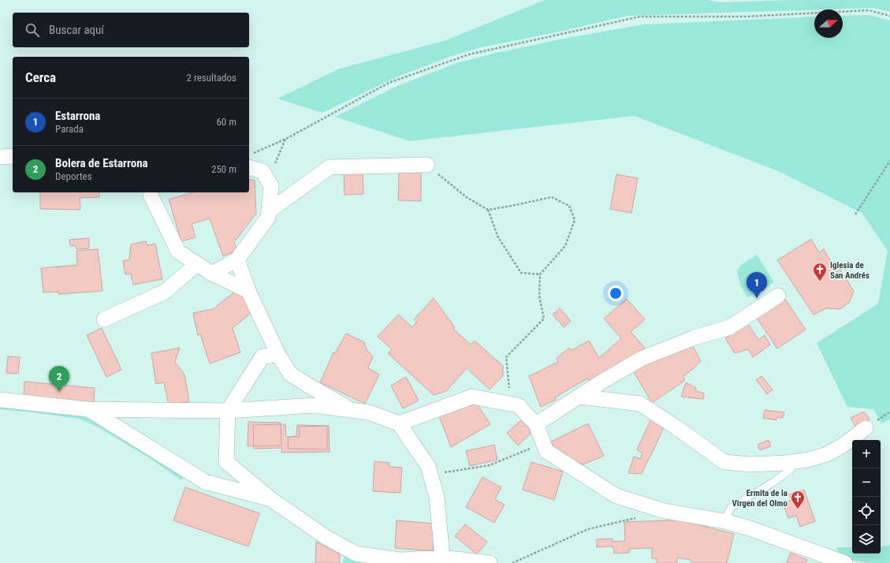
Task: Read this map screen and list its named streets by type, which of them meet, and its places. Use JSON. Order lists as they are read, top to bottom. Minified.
{"places":{"church":["Iglesia de San Andrés","Ermita de la Virgen del Olmo"]},"north":"right","page":{"search":"Buscar aquí","heading":["Cerca","2 resultados"],"list":[{"mark":"1","name":"Estarrona","note":"Parada","value":"60 m"},{"mark":"2","name":"Bolera de Estarrona","note":"Deportes","value":"250 m"}],"pins":["1","2"],"map_buttons":["+","−"]}}
